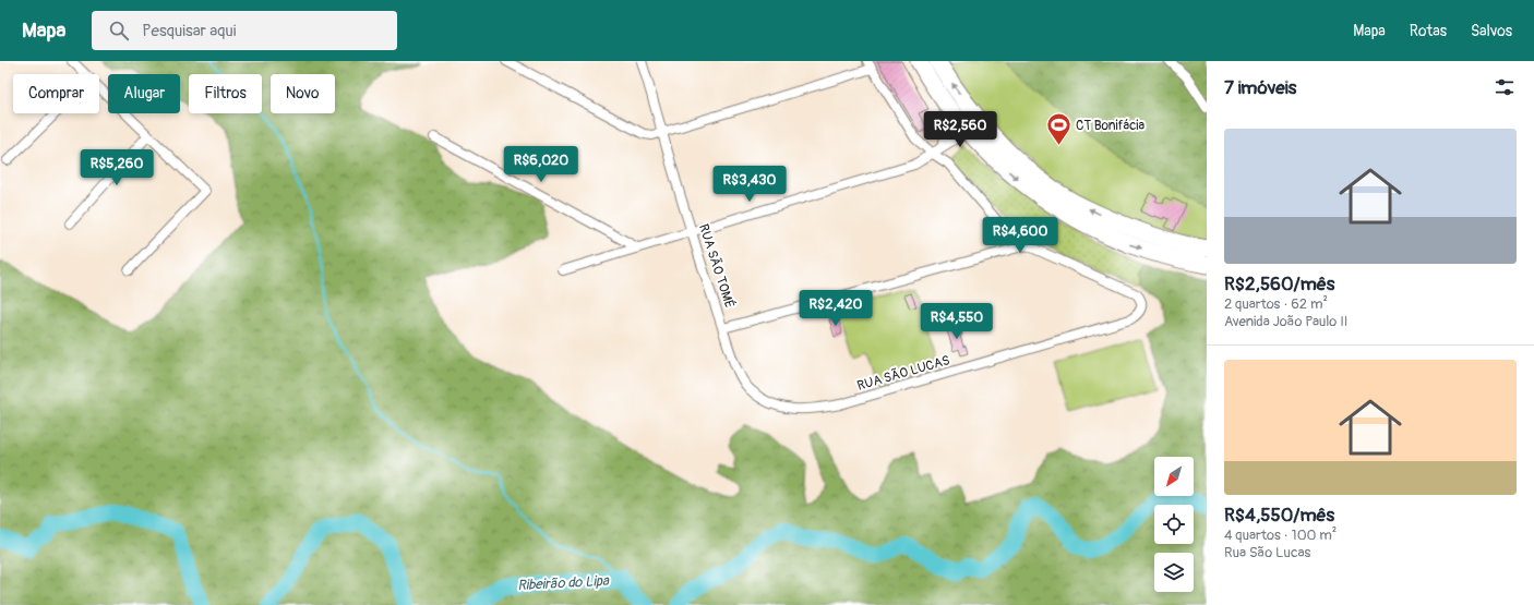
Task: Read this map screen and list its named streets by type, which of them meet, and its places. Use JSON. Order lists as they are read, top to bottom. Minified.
{"streets":{"street":["RUA SÃO TOMÉ","RUA SÃO LUCAS"]},"crossings":[["RUA SÃO TOMÉ","RUA SÃO LUCAS"]],"water":["Ribeirão do Lipa"],"places":{"sports":["CT Bonifácia"]},"north":"bottom left","page":{"header":"Mapa","search":"Pesquisar aqui","nav":["Mapa","Rotas","Salvos"],"heading":"7 imóveis","chip":["Comprar","Alugar","Filtros","Novo"],"price":["R$2,560","R$6,020","R$5,260","R$3,430","R$4,600","R$2,420","R$4,550"],"list":[{"name":"R$2,560/mês","note":"2 quartos · 62 m² · Avenida João Paulo II"},{"name":"R$4,550/mês","note":"4 quartos · 100 m² · Rua São Lucas"}]}}
